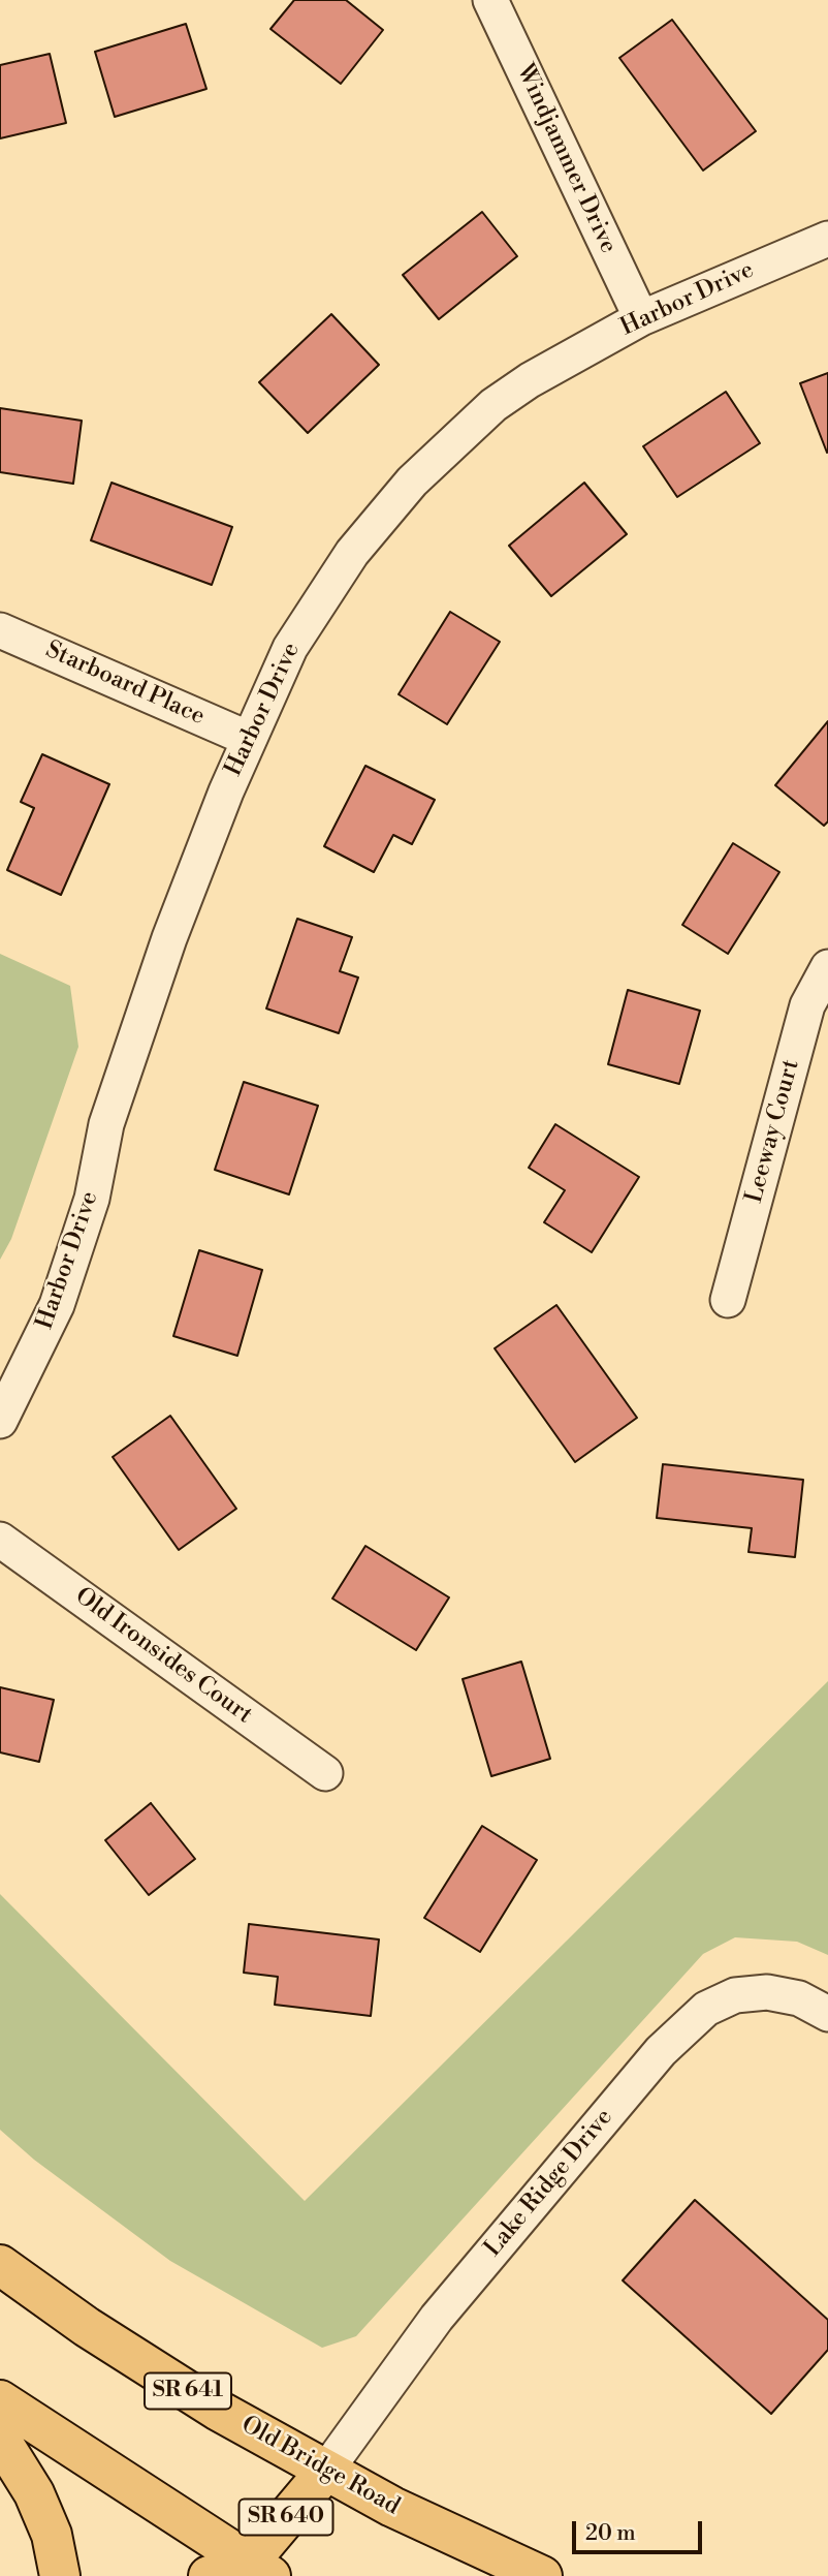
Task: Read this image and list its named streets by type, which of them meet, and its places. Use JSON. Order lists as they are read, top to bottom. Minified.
{"streets":{"main road":["SR 641","Old Bridge Road","SR 640"],"street":["Windjammer Drive","Harbor Drive","Starboard Place","Leeway Court","Old Ironsides Court","Lake Ridge Drive"]},"crossings":[["Windjammer Drive","Harbor Drive"],["Harbor Drive","Starboard Place"],["Lake Ridge Drive","Old Bridge Road"],["Lake Ridge Drive","SR 640"],["Old Bridge Road","SR 640"]],"scale_bar":"20 m"}
